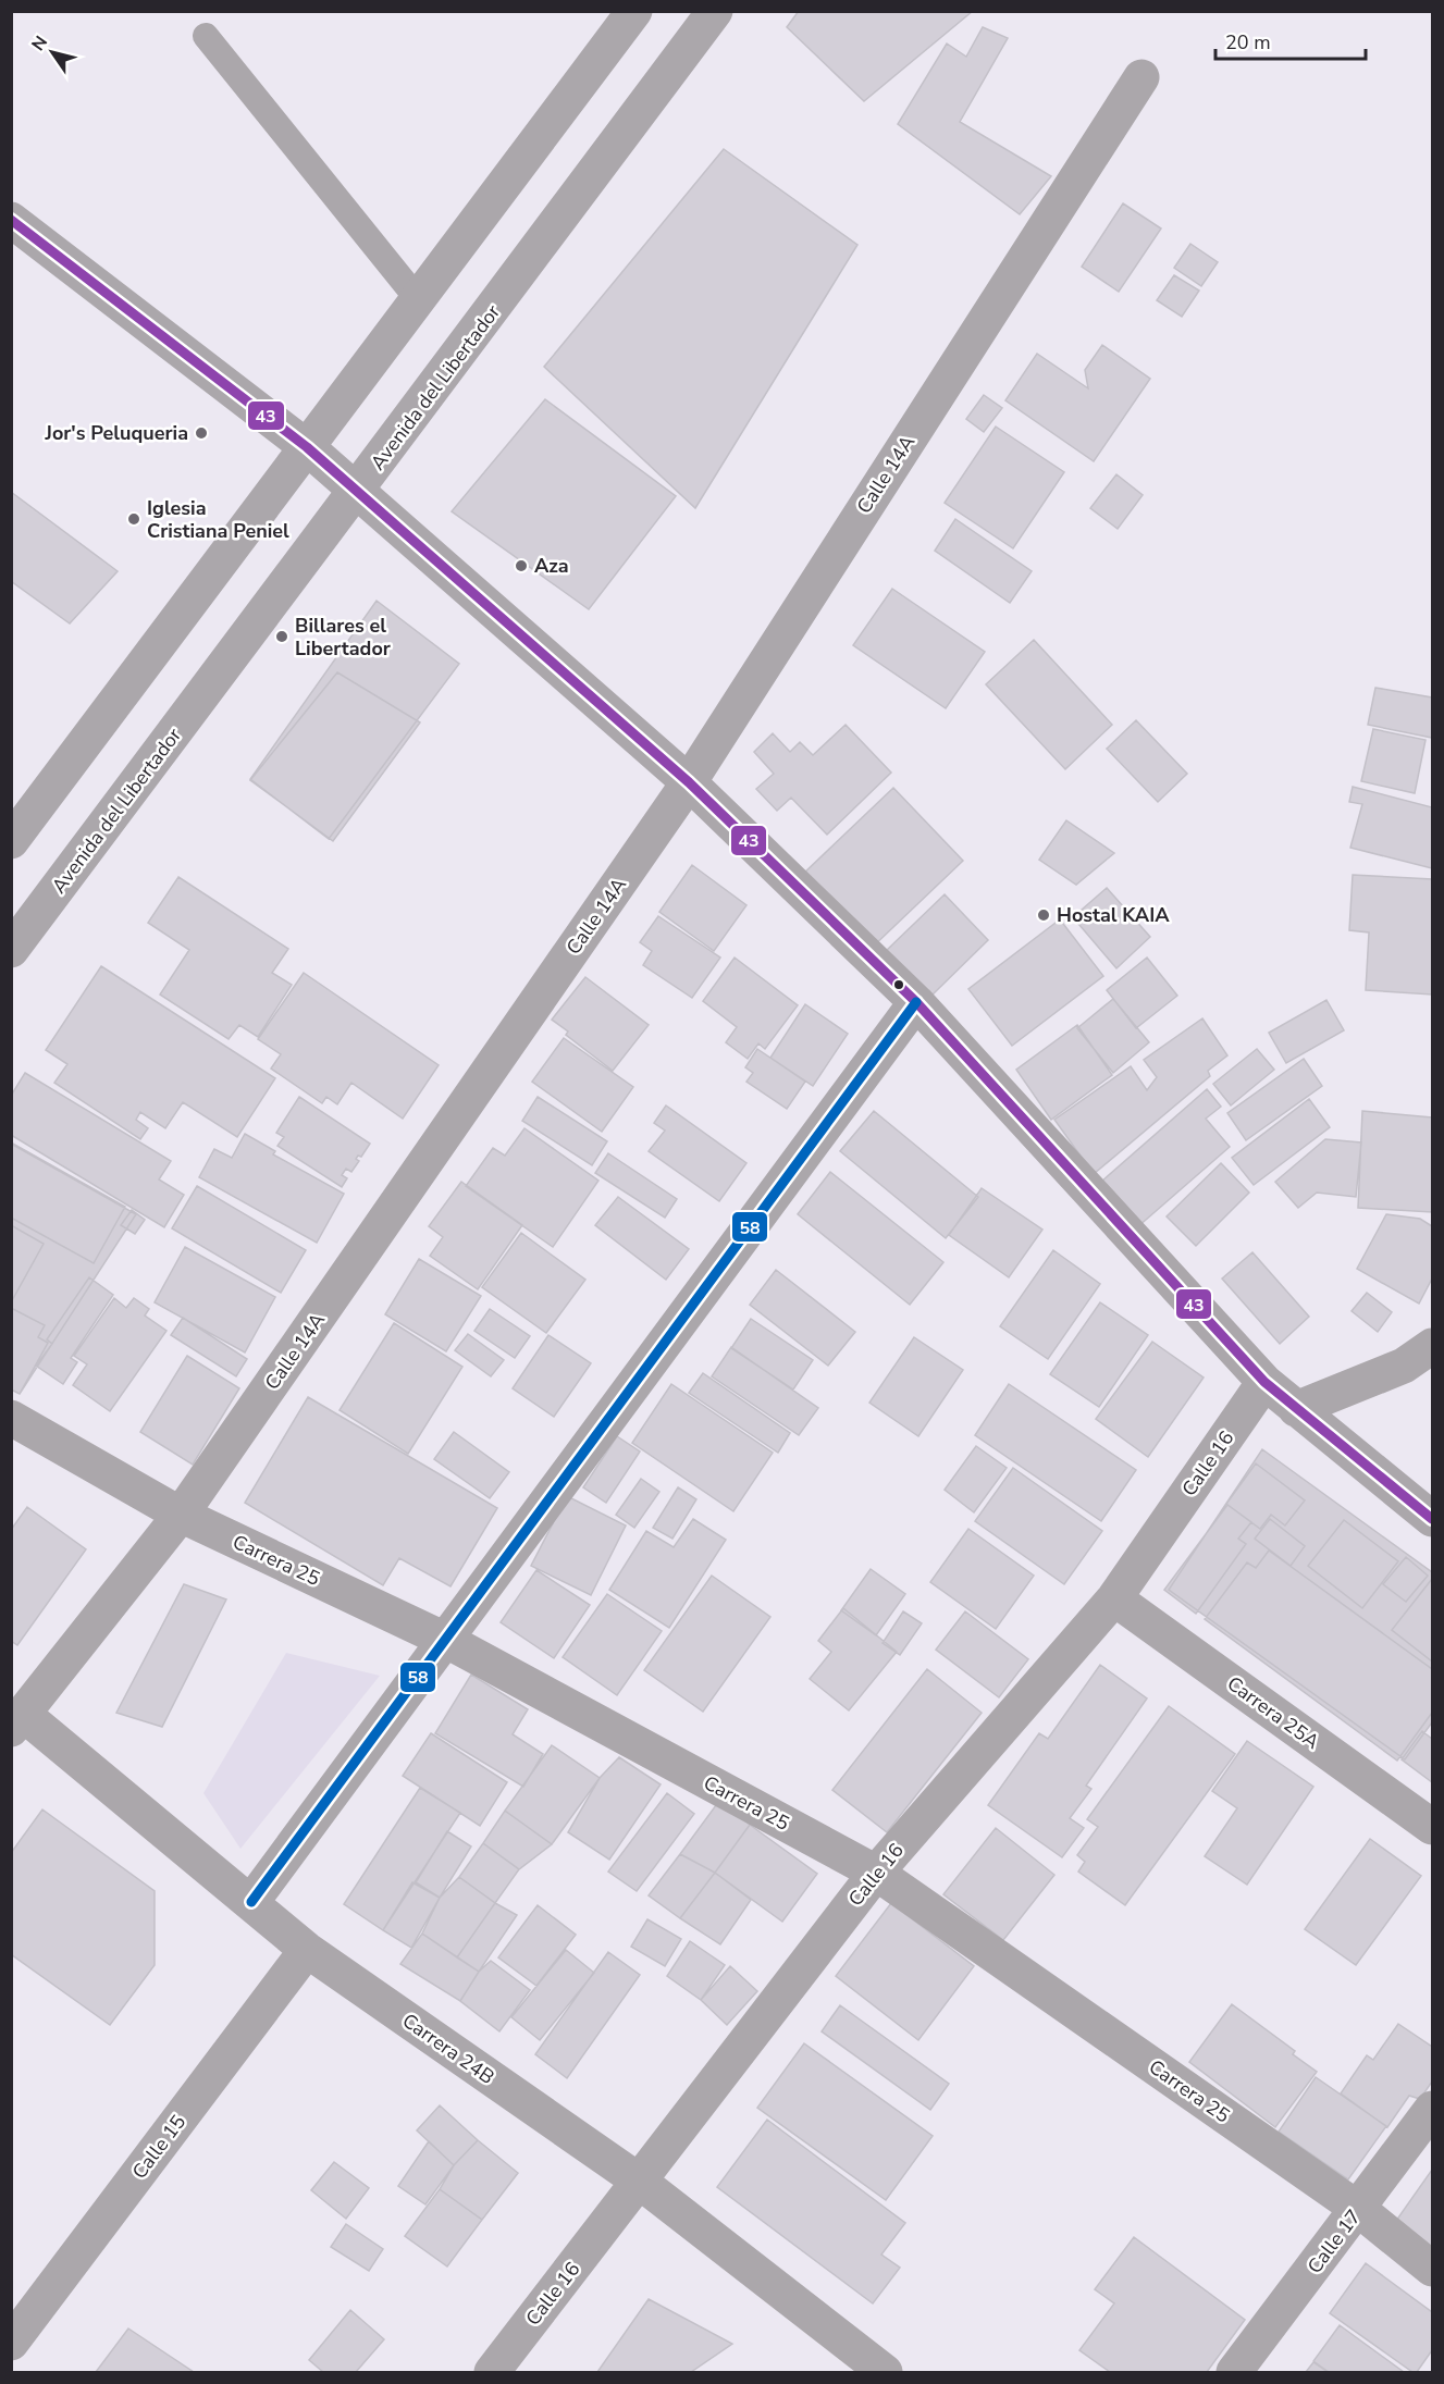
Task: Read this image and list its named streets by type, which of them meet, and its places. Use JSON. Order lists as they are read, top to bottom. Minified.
{"streets":{"street":["Avenida del Libertador","Calle 14A","Calle 16","Carrera 25","Carrera 25A","Carrera 24B","Calle 15","Calle 17"]},"crossings":[["Calle 14A","Carrera 25"],["Calle 14A","Carrera 24B"],["Calle 16","Carrera 25"],["Calle 16","Carrera 25A"],["Calle 16","Carrera 24B"],["Carrera 25","Calle 17"],["Carrera 24B","Calle 15"]],"places":["Jor's Peluqueria","Iglesia Cristiana Peniel","Aza","Billares el Libertador","Hostal KAIA"],"lines":["transit line 43","transit line 58"],"scale_bar":"20 m","north":"top left"}
